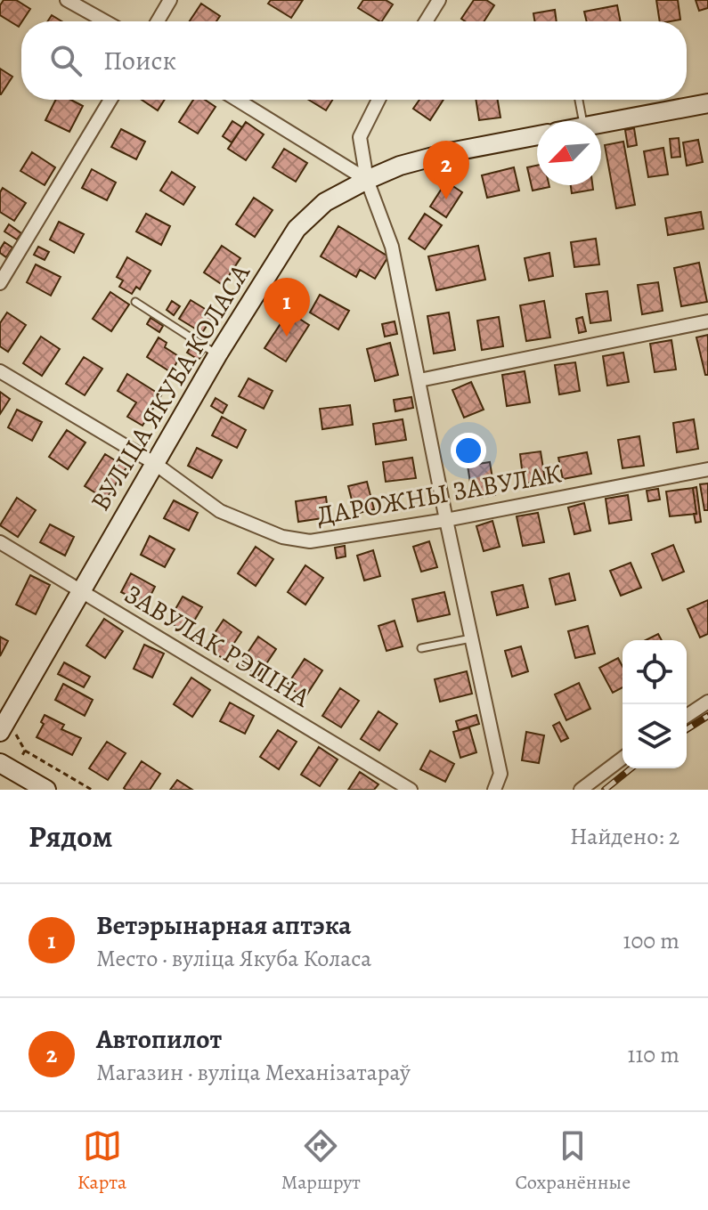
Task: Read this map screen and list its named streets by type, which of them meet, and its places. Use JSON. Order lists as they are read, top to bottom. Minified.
{"streets":{"main road":["ВУЛІЦА ЯКУБА КОЛАСА"],"street":["ДАРОЖНЫ ЗАВУЛАК","ЗАВУЛАК РЭПІНА"]},"crossings":[["ВУЛІЦА ЯКУБА КОЛАСА","ДАРОЖНЫ ЗАВУЛАК"],["ВУЛІЦА ЯКУБА КОЛАСА","ЗАВУЛАК РЭПІНА"]],"north":"bottom left","page":{"search":"Поиск","pins":["2","1"],"heading":["Рядом","Найдено: 2"],"list":[{"mark":"1","name":"Ветэрынарная аптэка","note":"Место · вуліца Якуба Коласа","value":"100 m"},{"mark":"2","name":"Автопилот","note":"Магазин · вуліца Механізатараў","value":"110 m"}],"nav":["Карта","Маршрут","Сохранённые"]}}
